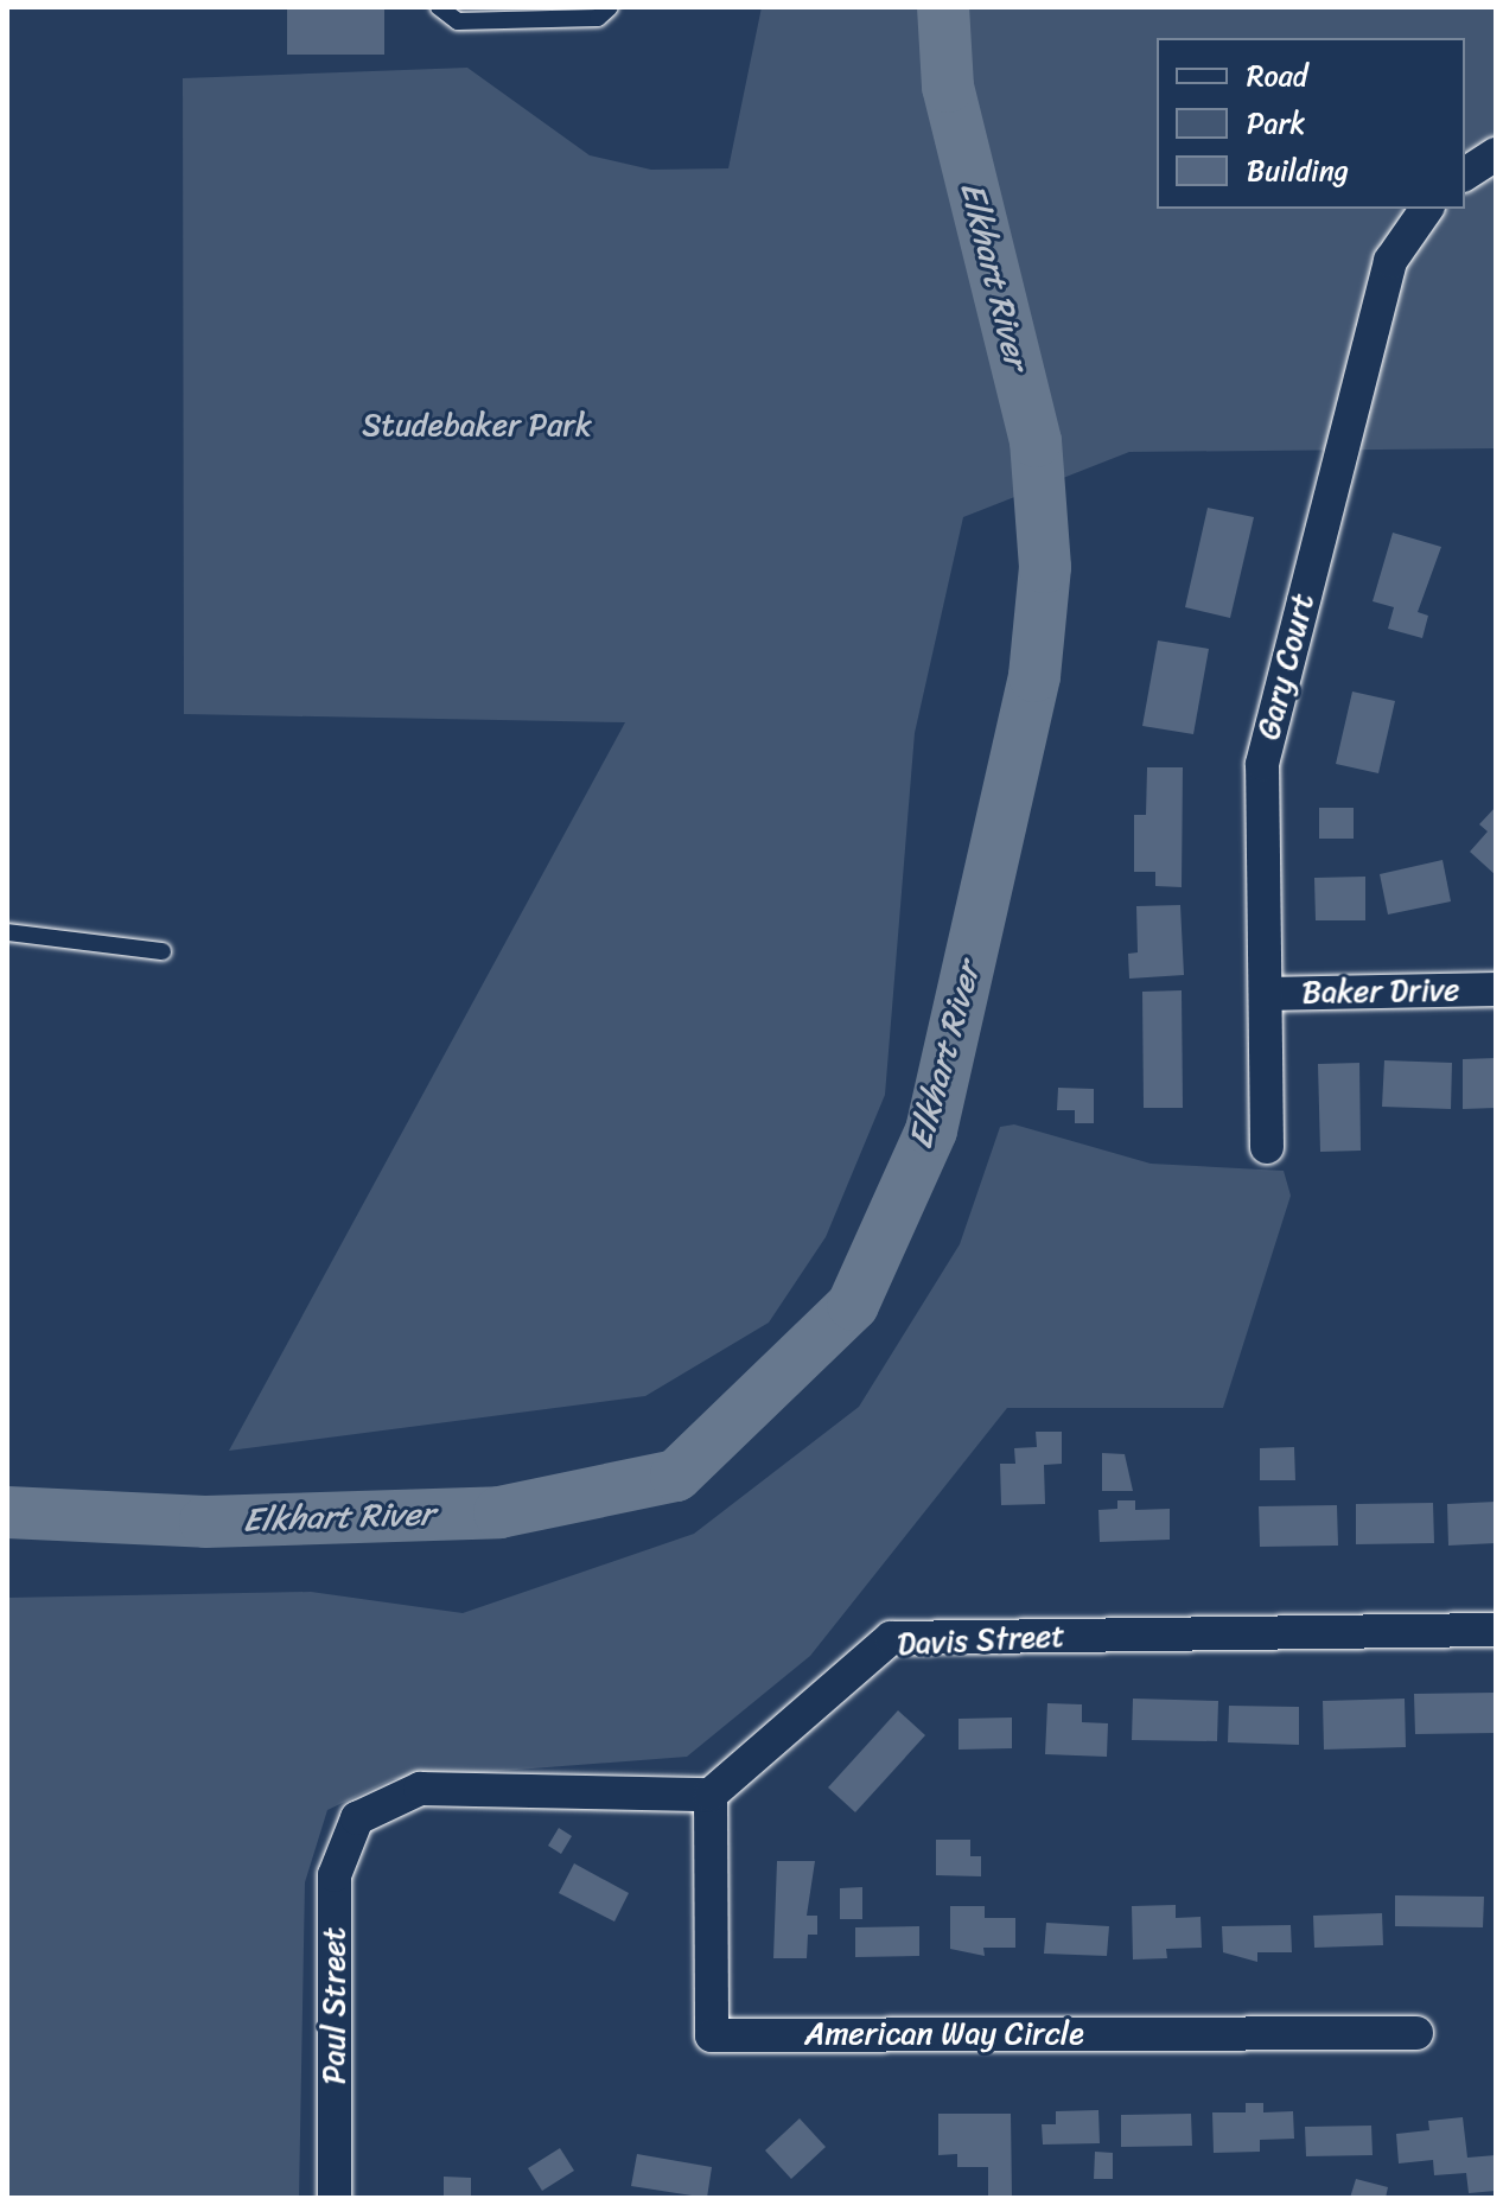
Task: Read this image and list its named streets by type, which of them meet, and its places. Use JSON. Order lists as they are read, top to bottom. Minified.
{"streets":{"street":["Gary Court","Baker Drive","Davis Street","Paul Street","American Way Circle"]},"crossings":[["Gary Court","Baker Drive"],["Davis Street","Paul Street"],["Davis Street","American Way Circle"],["Paul Street","American Way Circle"]],"water":["Elkhart River"],"parks":["Studebaker Park"],"legend":["Road","Park","Building"]}
